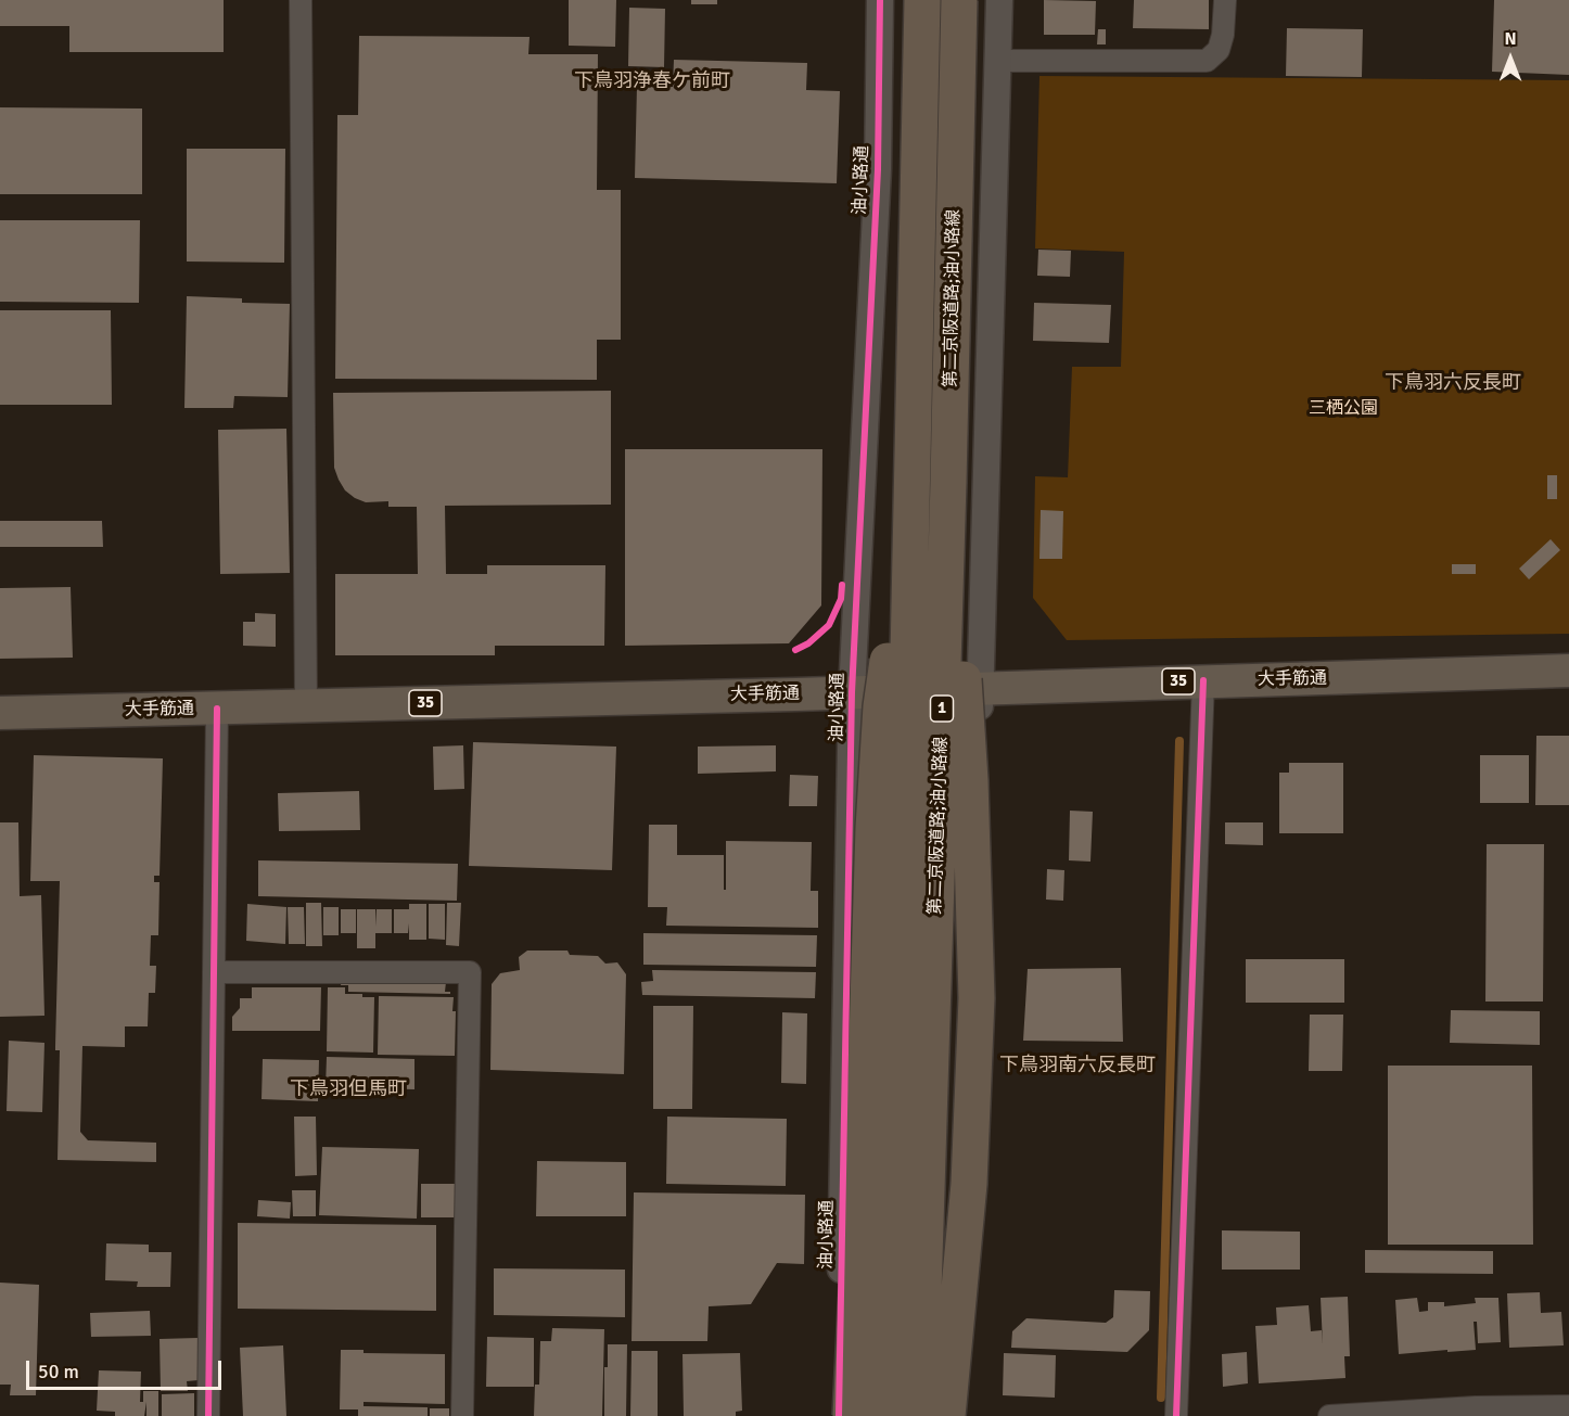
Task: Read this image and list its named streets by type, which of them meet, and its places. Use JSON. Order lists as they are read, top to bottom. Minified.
{"streets":{"highway":["第二京阪道路;油小路線","1"],"main road":["大手筋通","35"],"street":["油小路通"]},"crossings":[["油小路通","大手筋通"]],"districts":["下鳥羽浄春ケ前町","下鳥羽六反長町","下鳥羽南六反長町","下鳥羽但馬町"],"parks":["三栖公園"],"scale_bar":"50 m","north":"top"}
